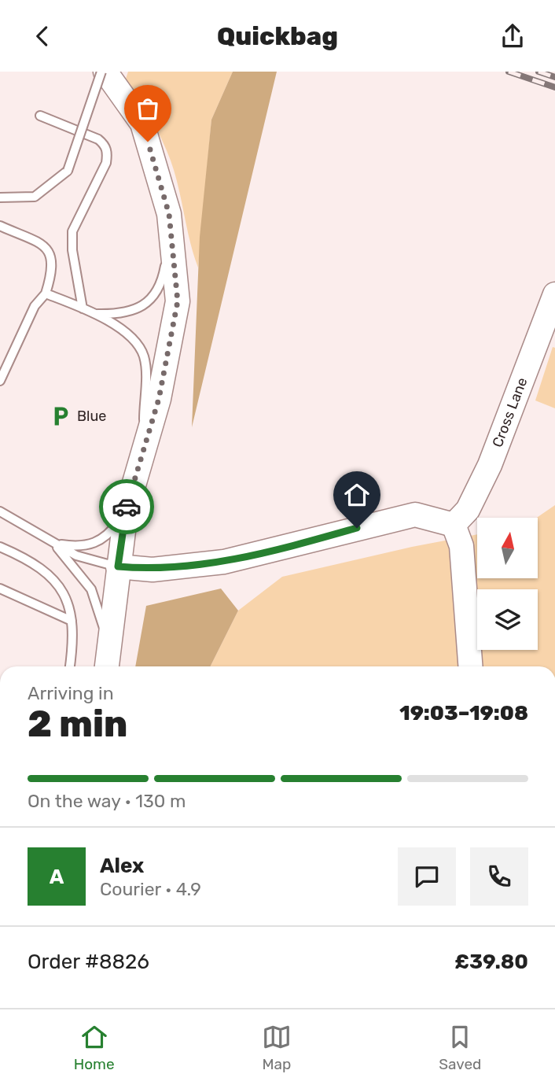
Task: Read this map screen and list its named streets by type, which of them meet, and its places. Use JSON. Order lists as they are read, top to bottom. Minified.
{"streets":{"street":["Cross Lane"]},"places":{"parking":["Blue"]},"north":"top","page":{"header":"Quickbag","heading":["2 min","Arriving in","19:03–19:08"],"panel":["Alex","Courier · 4.9","Order #8826","£39.80"],"bar":"On the way · 130 m","round":"A","tabs":["Home","Map","Saved"]}}
